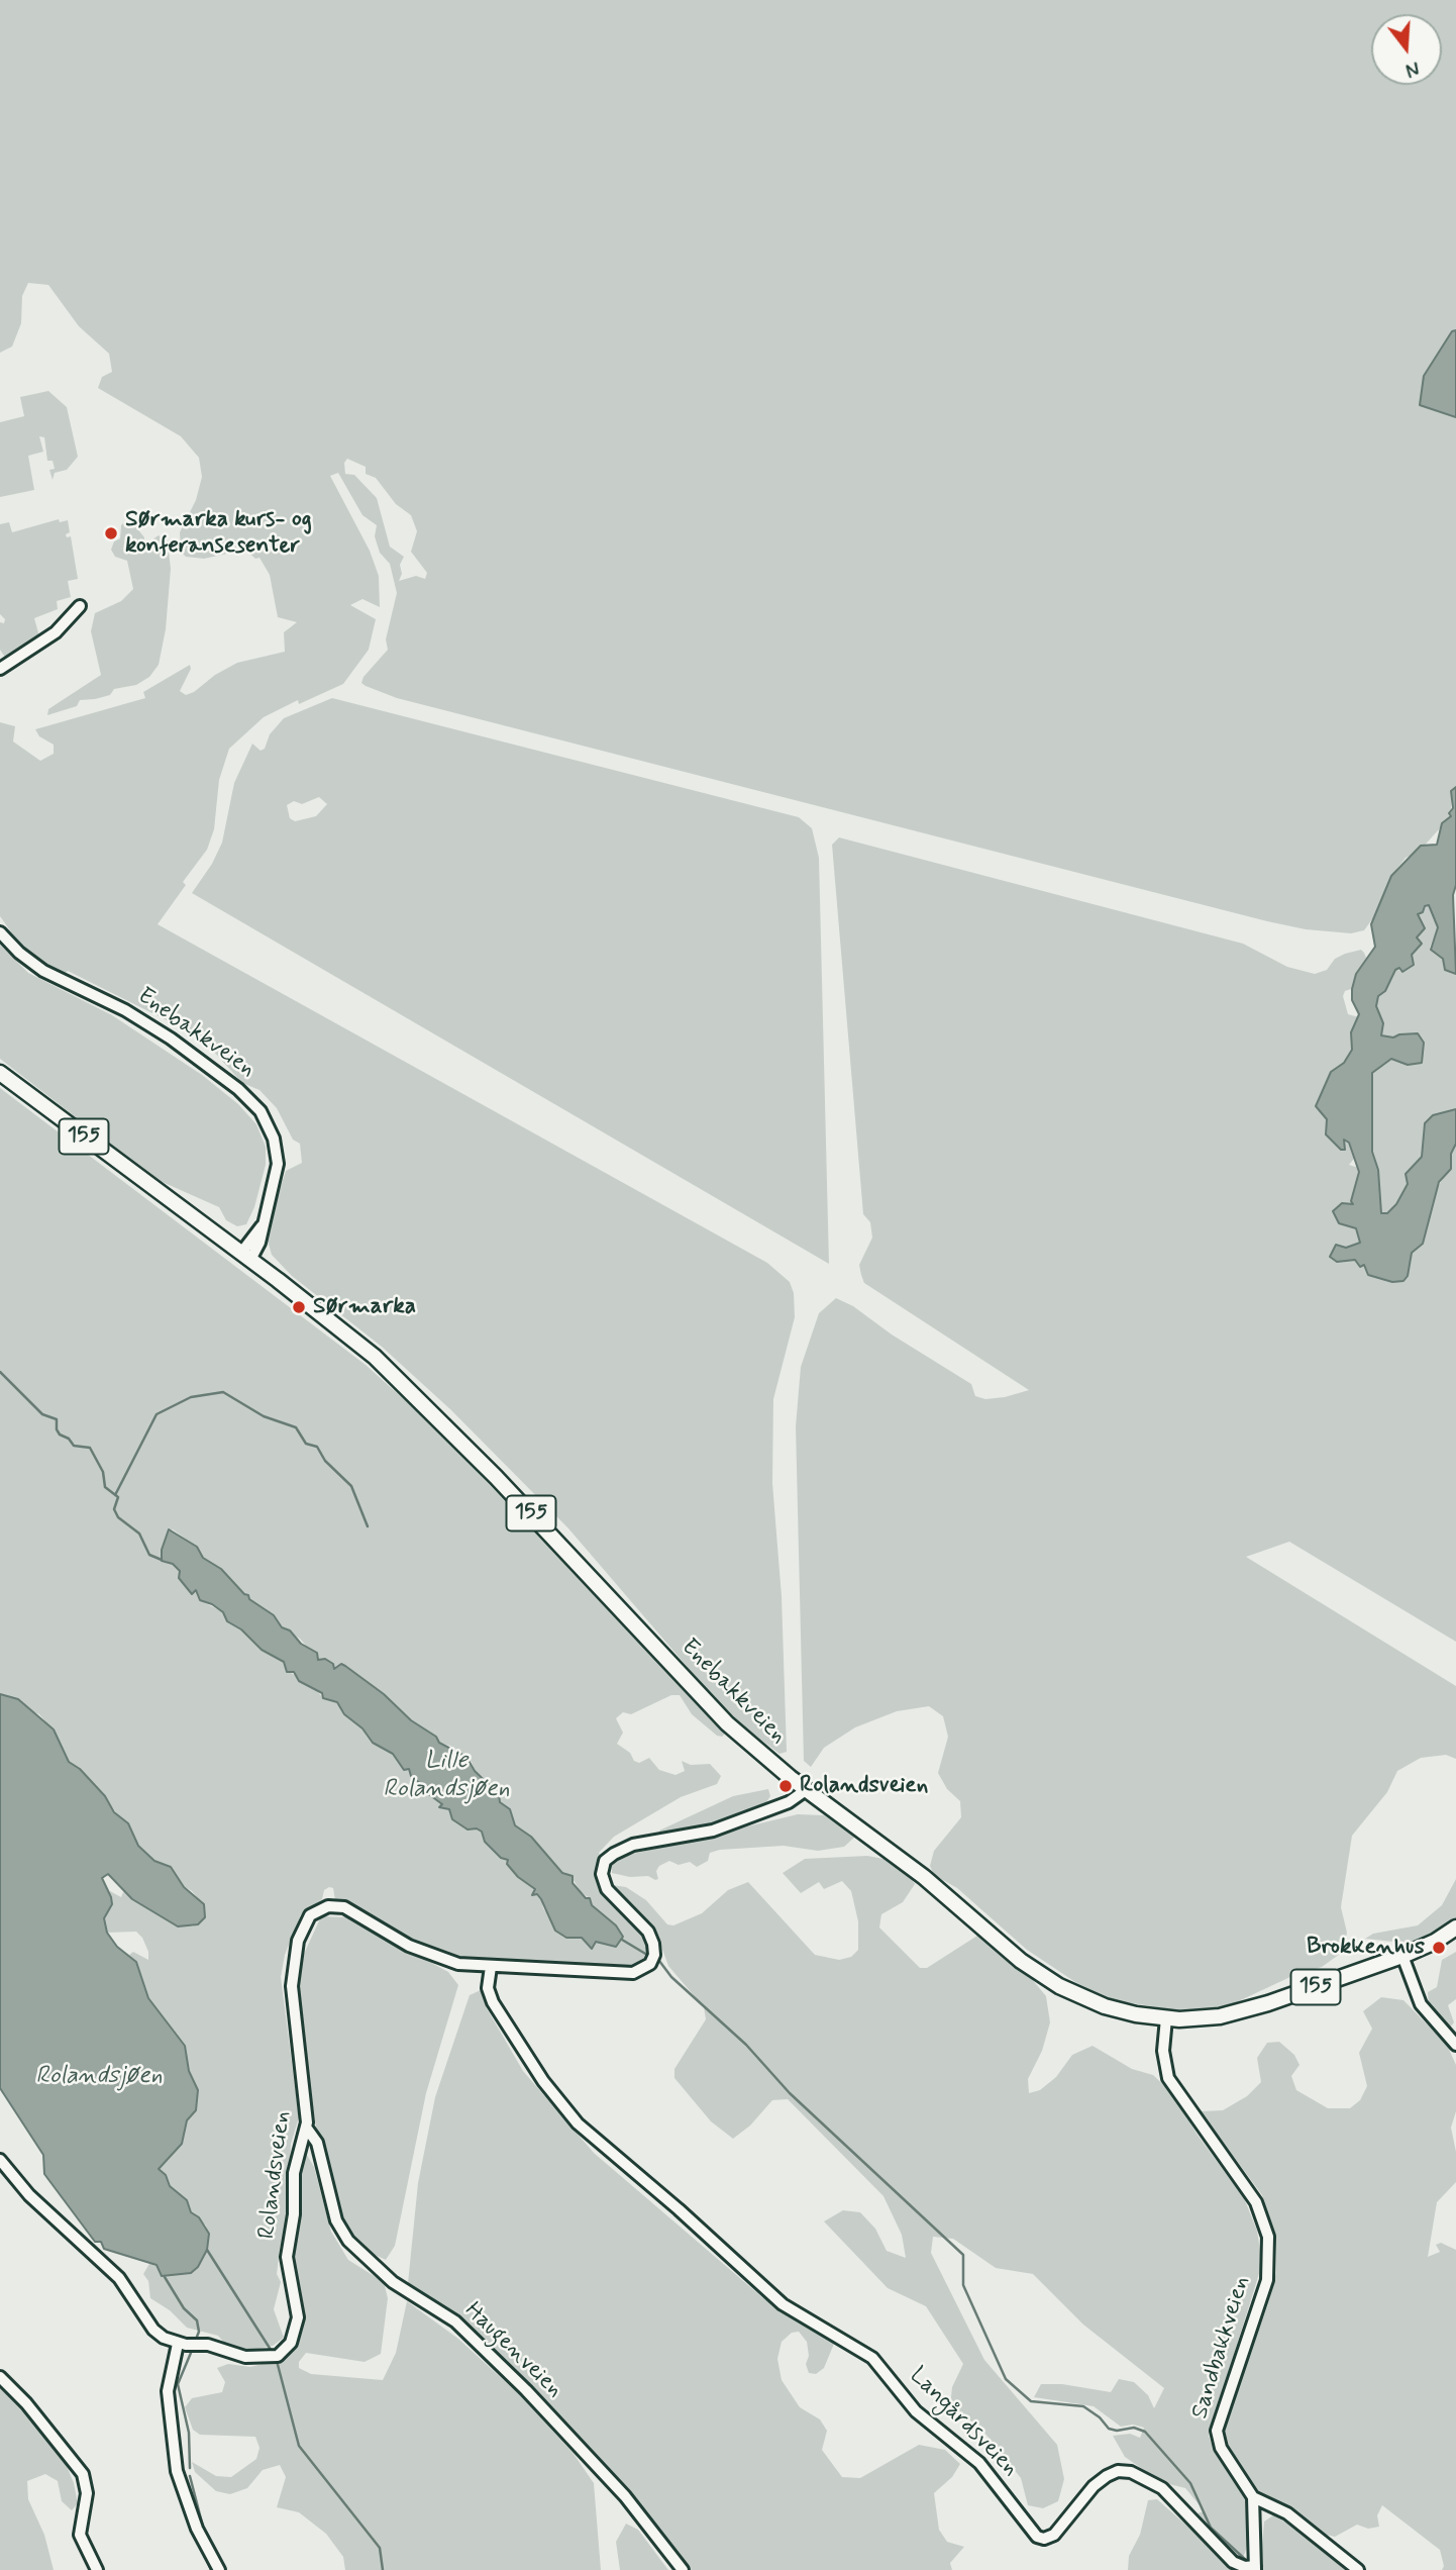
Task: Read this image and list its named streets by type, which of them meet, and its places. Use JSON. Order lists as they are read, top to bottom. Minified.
{"streets":{"main road":["Enebakkveien","155"],"street":["Rolandsveien","Sandbakkveien","Haugenveien","Langårdsveien"]},"crossings":[["Enebakkveien","Rolandsveien"],["Enebakkveien","Sandbakkveien"],["Rolandsveien","Haugenveien"],["Rolandsveien","Langårdsveien"]],"water":["Lille Rolandsjøen","Rolandsjøen"],"places":["Sørmarka kurs- og konferansesenter","Sørmarka","Rolandsveien","Brokkenhus"],"north":"bottom"}
